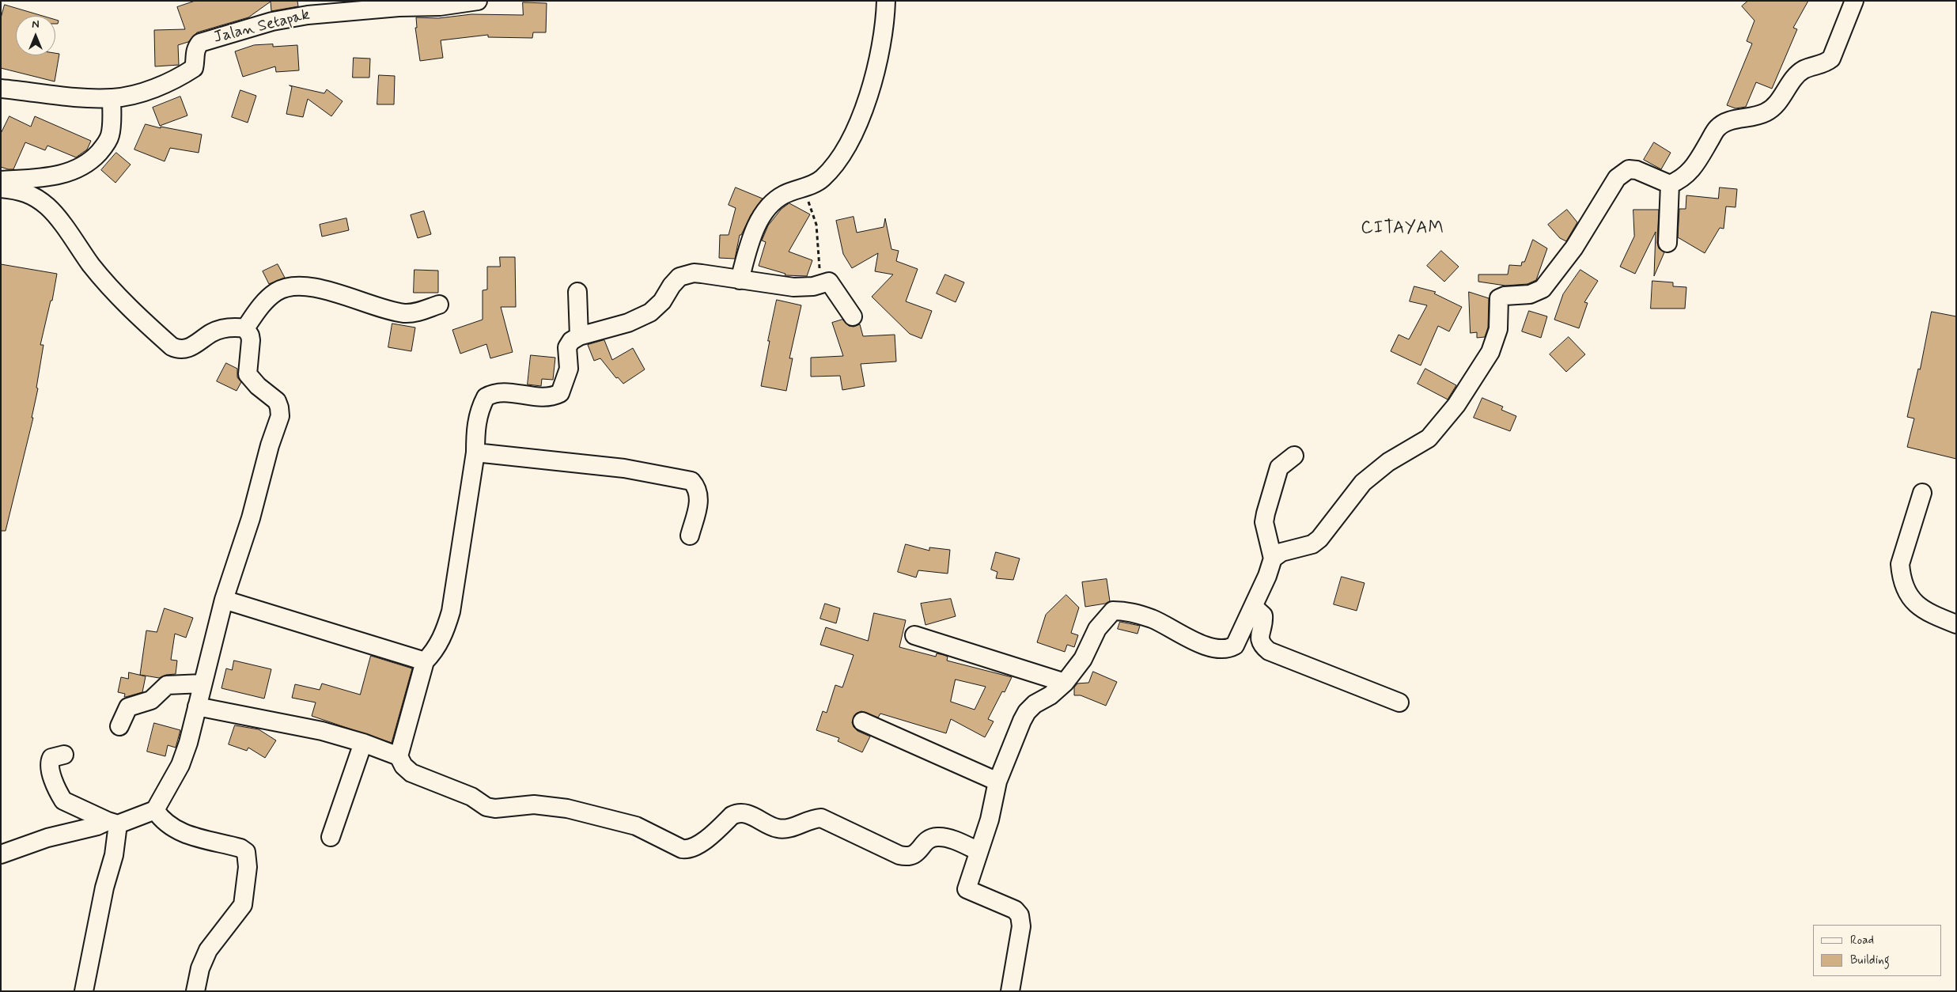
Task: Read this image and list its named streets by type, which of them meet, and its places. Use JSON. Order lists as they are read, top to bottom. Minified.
{"streets":{"street":["Jalan Setapak"]},"districts":["CITAYAM"],"legend":["Road","Building"],"north":"top"}
